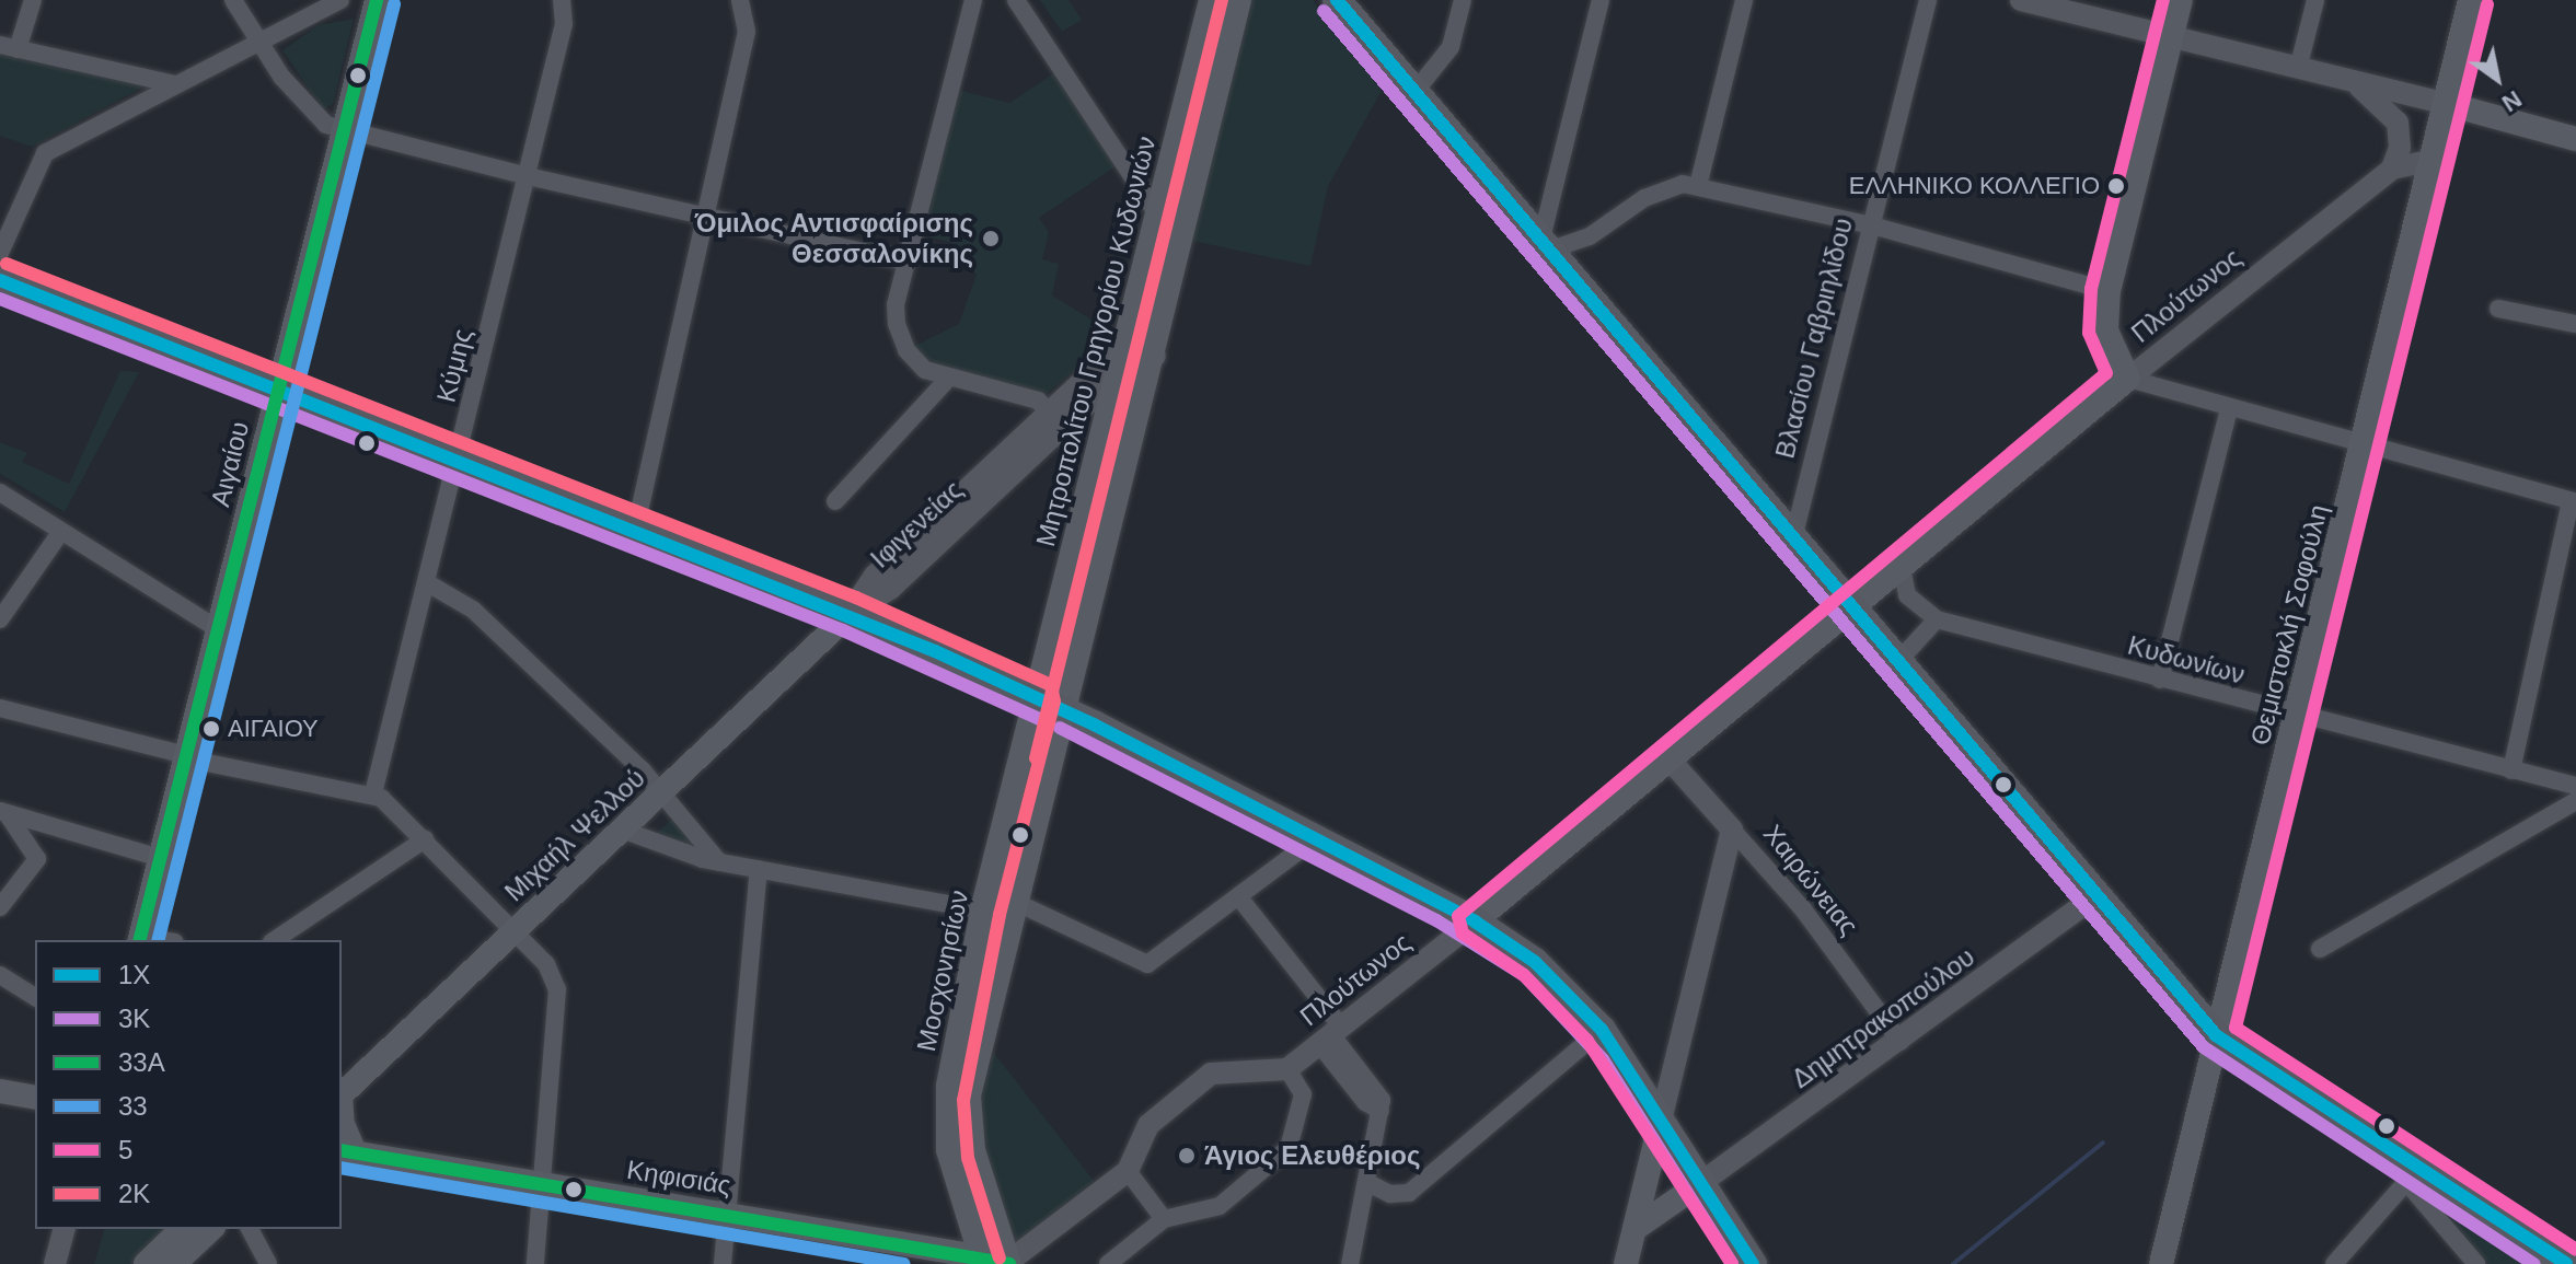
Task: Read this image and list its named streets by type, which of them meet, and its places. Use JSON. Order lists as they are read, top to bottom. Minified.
{"streets":{"main road":["Πλούτωνος","Μητροπολίτου Γρηγορίου Κυδωνιών","Αιγαίου","Θεμιστοκλή Σοφούλη","Μιχαήλ Ψελλού","Μοσχονησίων","Κηφισιάς"],"street":["Βλασίου Γαβριηλίδου","Κύμης","Ιφιγενείας","Κυδωνίων","Χαιρώνειας","Δημητρακοπούλου"]},"crossings":[["Πλούτωνος","Θεμιστοκλή Σοφούλη"],["Πλούτωνος","Κυδωνίων"],["Πλούτωνος","Χαιρώνειας"],["Μητροπολίτου Γρηγορίου Κυδωνιών","Ιφιγενείας"],["Μητροπολίτου Γρηγορίου Κυδωνιών","Μοσχονησίων"],["Ιφιγενείας","Μιχαήλ Ψελλού"],["Θεμιστοκλή Σοφούλη","Κυδωνίων"],["Χαιρώνειας","Δημητρακοπούλου"],["Μοσχονησίων","Κηφισιάς"]],"places":["ΕΛΛΗΝΙΚΟ ΚΟΛΛΕΓΙΟ","Όμιλος Αντισφαίρισης Θεσσαλονίκης","ΑΙΓΑΙΟΥ","Άγιος Ελευθέριος"],"lines":["transit line 1Χ","transit line 33A","transit line 5","transit line 2Κ","transit line 33","transit line 3Κ"],"legend":["1Χ","3Κ","33A","33","5","2Κ"],"north":"bottom right"}
